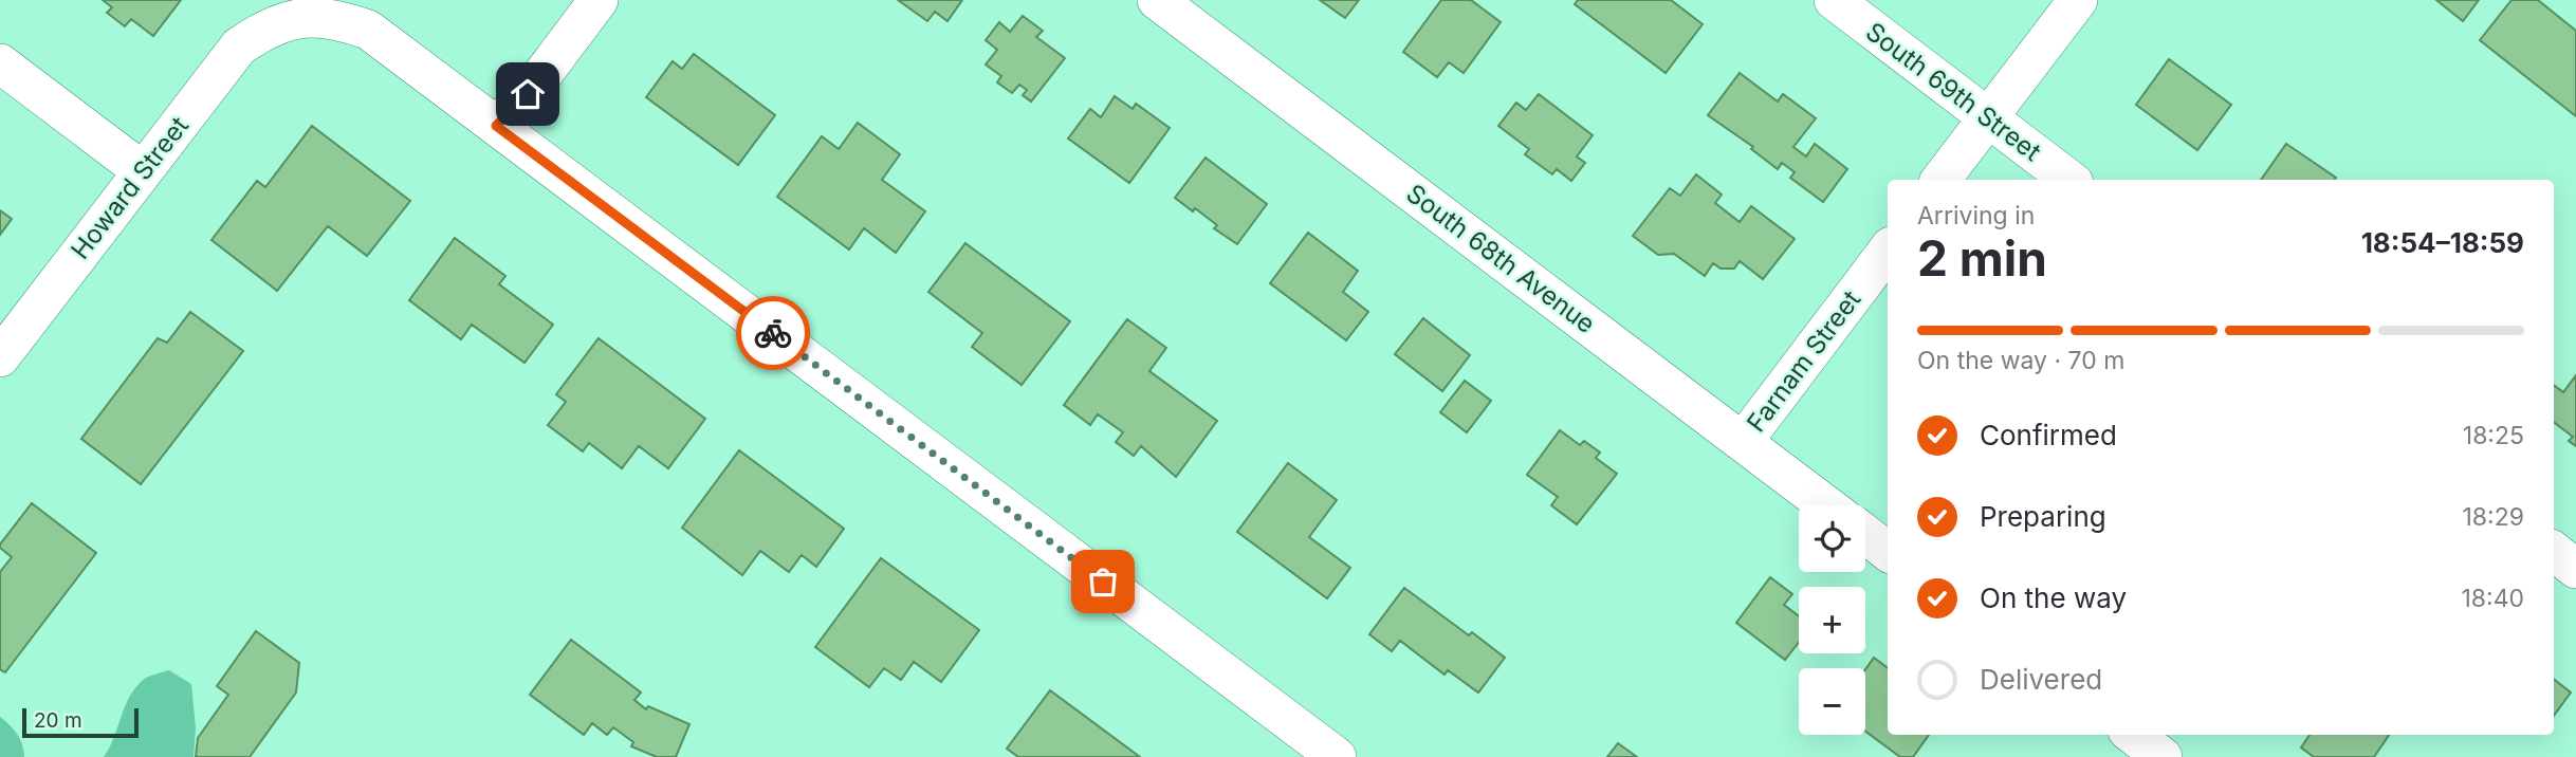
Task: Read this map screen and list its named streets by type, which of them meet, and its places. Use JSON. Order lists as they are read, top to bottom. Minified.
{"streets":{"street":["South 69th Street","Howard Street","South 68th Avenue","Farnam Street"]},"crossings":[["South 68th Avenue","Farnam Street"]],"scale_bar":"20 m","page":{"heading":["2 min","Arriving in","18:54–18:59"],"bar":"On the way · 70 m","list":[["Confirmed","18:25"],["Preparing","18:29"],["On the way","18:40"],"Delivered"],"map_buttons":["+","−"],"scale":"20 m"}}
